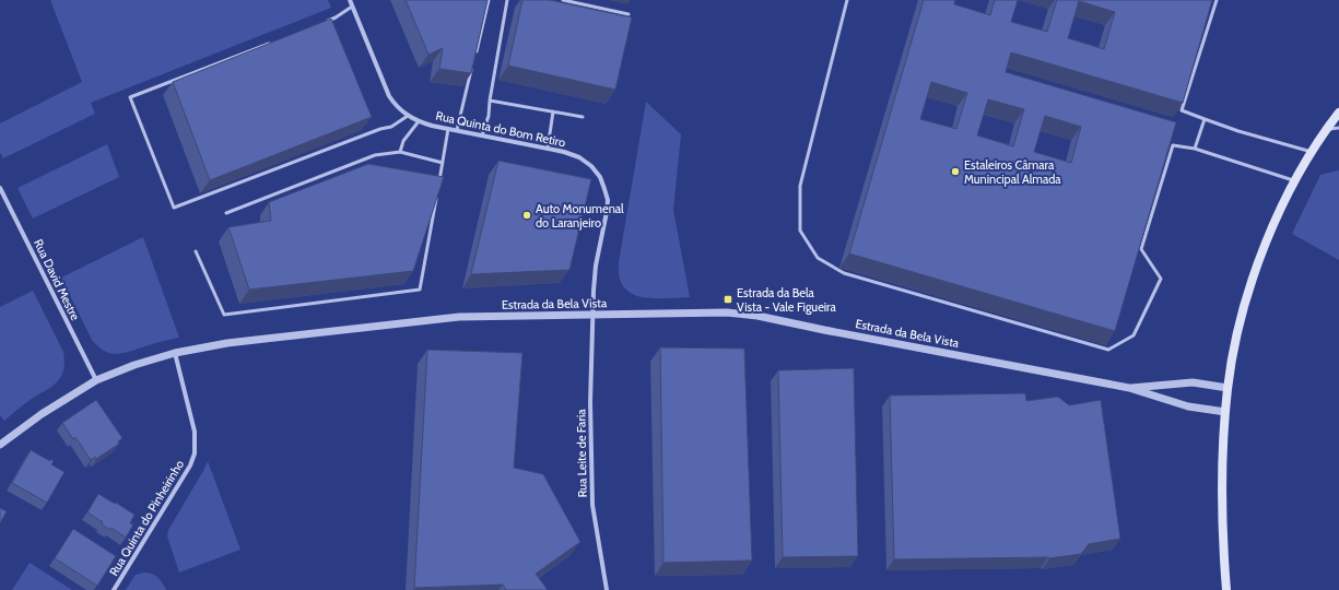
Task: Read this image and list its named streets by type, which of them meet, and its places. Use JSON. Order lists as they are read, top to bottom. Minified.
{"streets":{"street":["Rua Quinta do Bom Retiro","Rua David Mestre","Estrada da Bela Vista","Rua Leite de Faria","Rua Quinta do Pinheirinho"]},"crossings":[["Rua Quinta do Bom Retiro","Estrada da Bela Vista"],["Rua Quinta do Bom Retiro","Rua Leite de Faria"],["Rua David Mestre","Estrada da Bela Vista"],["Estrada da Bela Vista","Rua Leite de Faria"],["Estrada da Bela Vista","Rua Quinta do Pinheirinho"]],"places":{"other":["Estaleiros Câmara Munincipal Almada","Auto Monumenal do Laranjeiro"],"transit":["Estrada da Bela Vista - Vale Figueira"]}}
